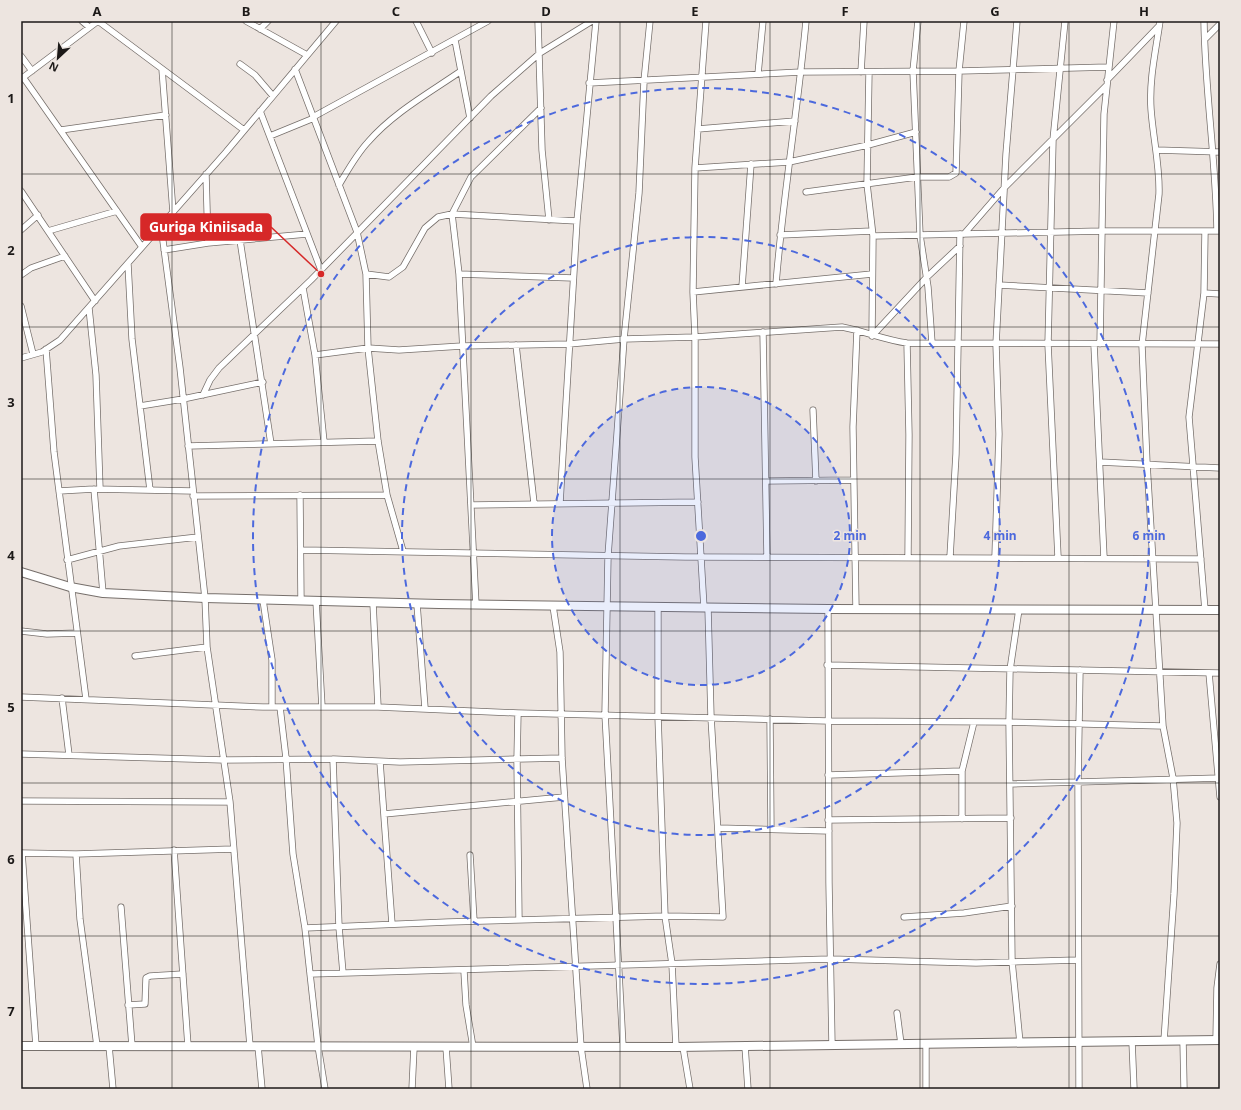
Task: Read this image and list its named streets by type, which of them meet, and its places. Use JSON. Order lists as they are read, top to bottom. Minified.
{"places":["Guriga Kiniisada"],"north":"bottom left","grid":{"columns":["A","B","C","D","E","F","G","H"],"rows":["1","2","3","4","5","6","7"]},"rings":["2 min","4 min","6 min"]}
